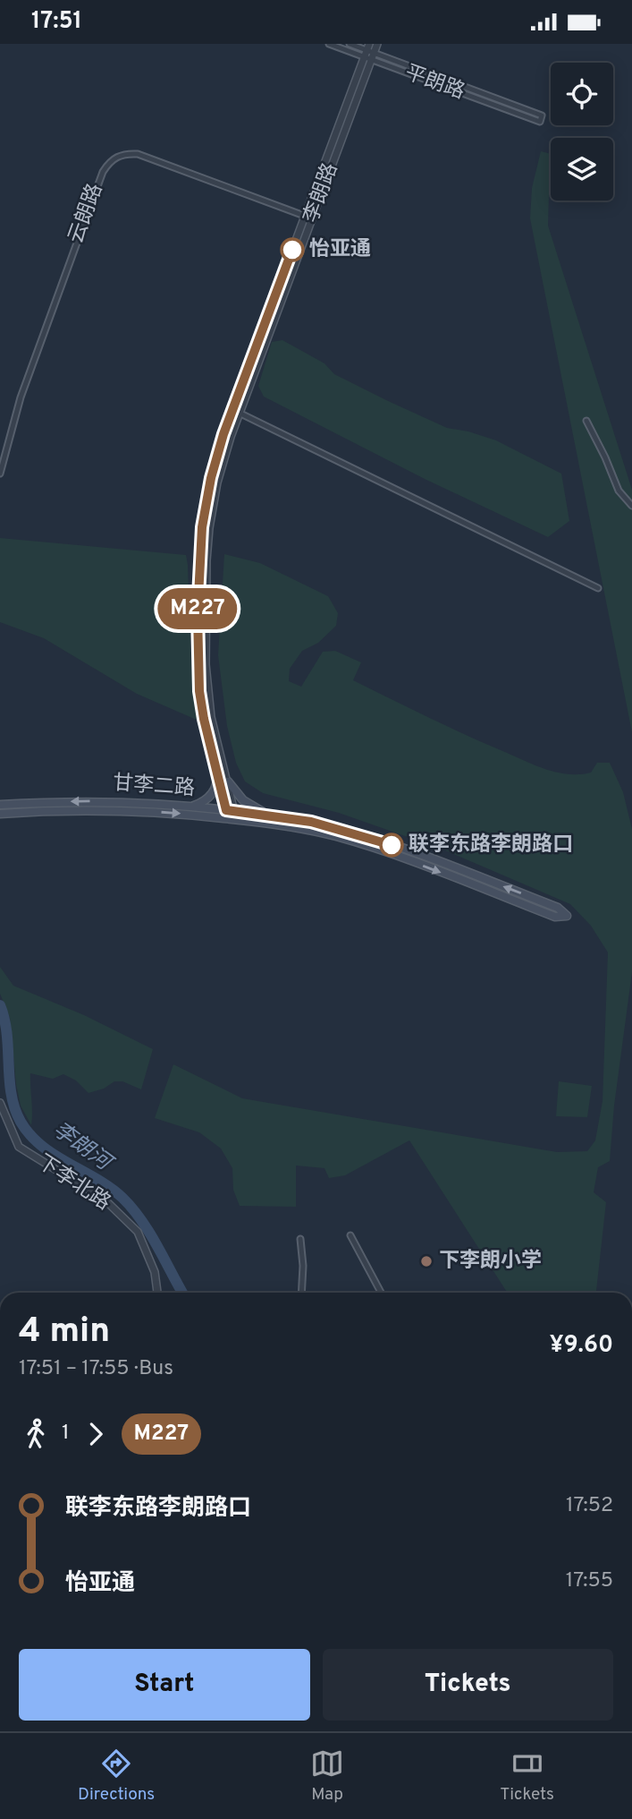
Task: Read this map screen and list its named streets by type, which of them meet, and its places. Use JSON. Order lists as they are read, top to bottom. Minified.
{"streets":{"main road":["甘李二路"],"street":["平朗路","李朗路","云朗路","下李北路"]},"crossings":[["平朗路","李朗路"],["李朗路","云朗路"],["李朗路","甘李二路"]],"water":["李朗河"],"places":["怡亚通","联李东路李朗路口","下李朗小学"],"lines":["bus line M227"],"page":{"status":"17:51","on_map":"M227","heading":["4 min","17:51 – 17:55 · Bus","¥9.60"],"legs":["1","M227"],"list":[{"name":"联李东路李朗路口","value":"17:52"},{"name":"怡亚通","value":"17:55"}],"buttons":["Start","Tickets"],"tabs":["Directions","Map","Tickets"]}}
